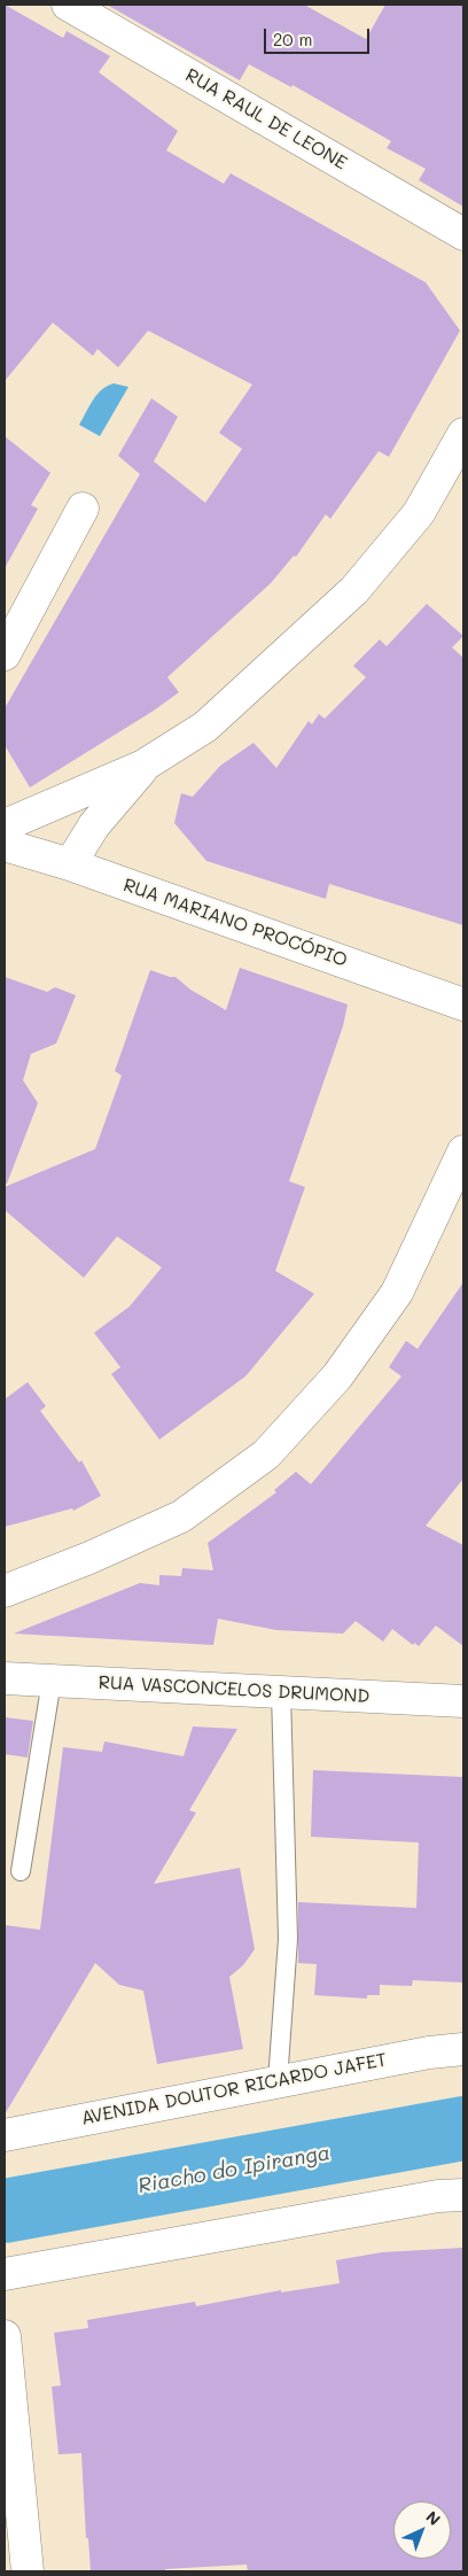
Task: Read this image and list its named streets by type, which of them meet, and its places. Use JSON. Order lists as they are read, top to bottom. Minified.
{"streets":{"street":["RUA RAUL DE LEONE","RUA MARIANO PROCÓPIO","RUA VASCONCELOS DRUMOND","AVENIDA DOUTOR RICARDO JAFET"]},"water":["Riacho do Ipiranga"],"scale_bar":"20 m","north":"top right"}
